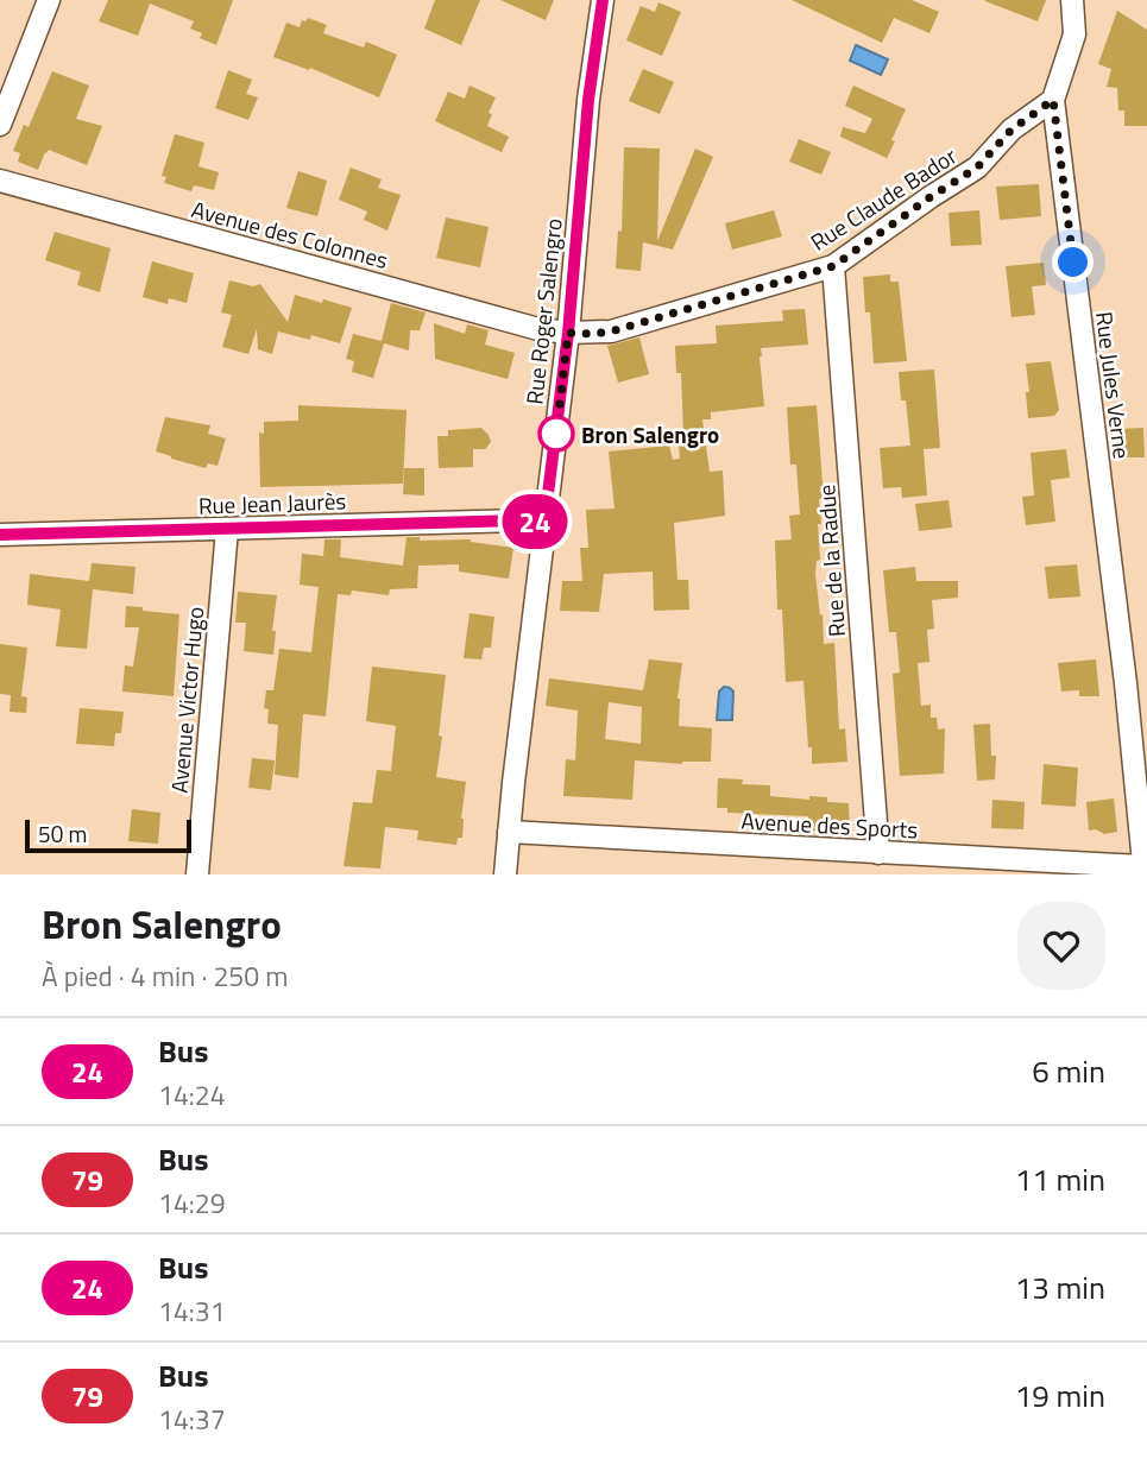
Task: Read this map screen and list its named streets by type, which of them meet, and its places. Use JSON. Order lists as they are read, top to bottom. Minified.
{"streets":{"street":["Rue Claude Bador","Avenue des Colonnes","Rue Roger Salengro","Rue Jules Verne","Rue Jean Jaurès","Rue de la Radue","Avenue Victor Hugo","Avenue des Sports"]},"crossings":[["Rue Claude Bador","Avenue des Colonnes"],["Rue Claude Bador","Rue Roger Salengro"],["Rue Claude Bador","Rue Jules Verne"],["Rue Claude Bador","Rue de la Radue"],["Avenue des Colonnes","Rue Roger Salengro"],["Rue Roger Salengro","Rue Jean Jaurès"],["Rue Roger Salengro","Avenue des Sports"],["Rue Jules Verne","Avenue des Sports"],["Rue Jean Jaurès","Avenue Victor Hugo"],["Rue de la Radue","Avenue des Sports"]],"places":["Bron Salengro"],"lines":["bus line 24"],"scale_bar":"50 m","page":{"on_map":"24","scale":"50 m","heading":["Bron Salengro","À pied · 4 min · 250 m"],"list":[{"mark":"24","name":"Bus","note":"14:24","value":"6 min"},{"mark":"79","name":"Bus","note":"14:29","value":"11 min"},{"mark":"24","name":"Bus","note":"14:31","value":"13 min"},{"mark":"79","name":"Bus","note":"14:37","value":"19 min"}]}}
